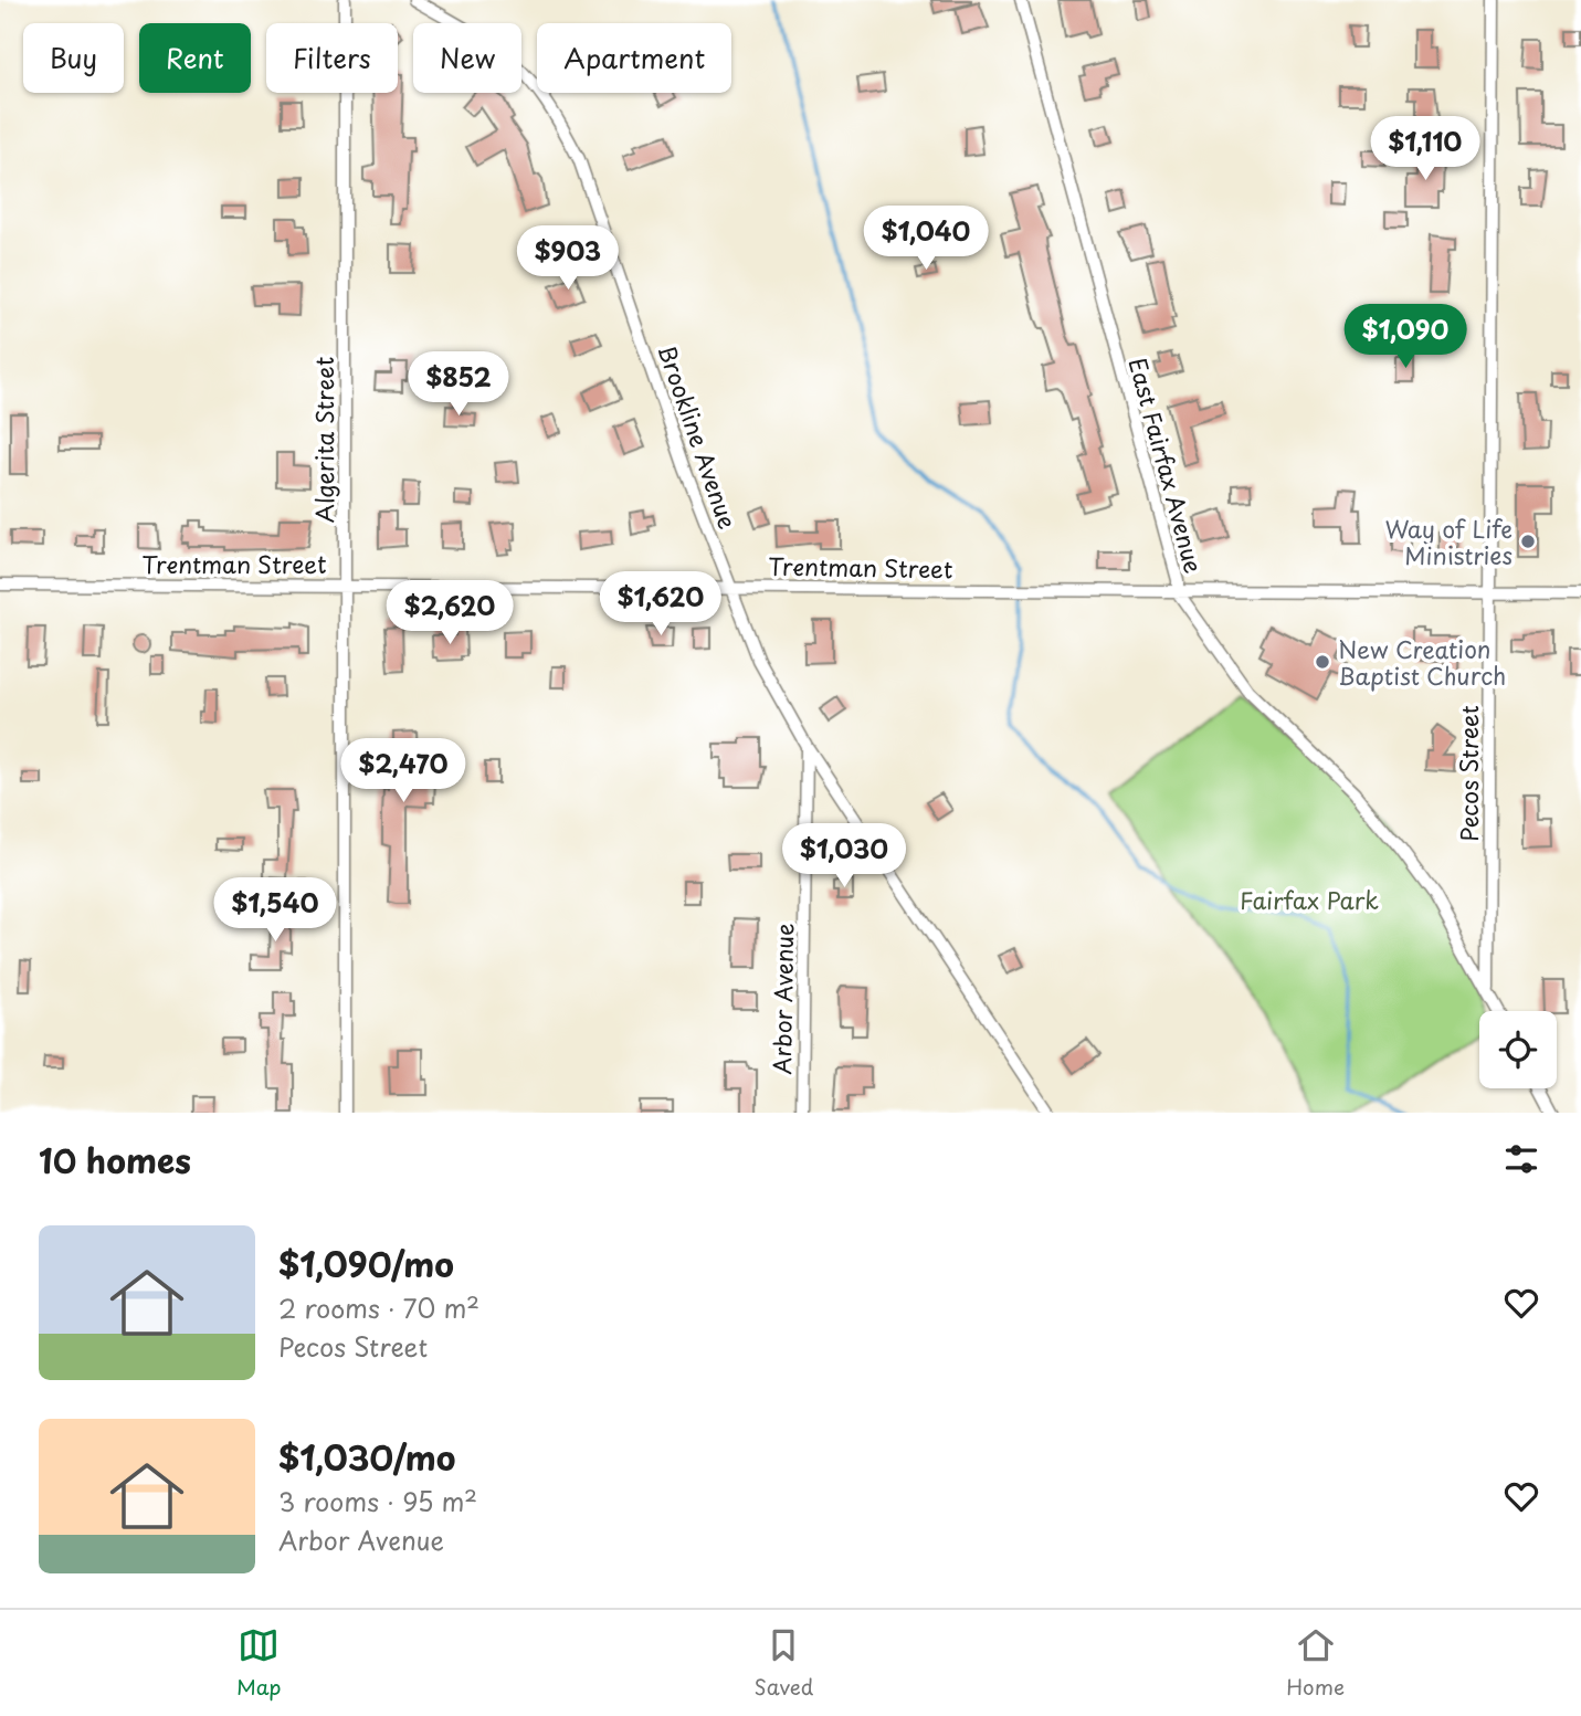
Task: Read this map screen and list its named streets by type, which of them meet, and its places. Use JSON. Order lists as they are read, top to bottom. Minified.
{"streets":{"street":["Brookline Avenue","Algerita Street","East Fairfax Avenue","Trentman Street","Pecos Street","Arbor Avenue"]},"crossings":[["Brookline Avenue","Trentman Street"],["Brookline Avenue","Arbor Avenue"],["Algerita Street","Trentman Street"],["East Fairfax Avenue","Trentman Street"],["East Fairfax Avenue","Pecos Street"],["Trentman Street","Pecos Street"]],"parks":["Fairfax Park"],"places":["Way of Life Ministries","New Creation Baptist Church"],"page":{"chip":["Buy","Rent","Filters","New","Apartment"],"price":["$1,110","$1,040","$903","$1,090","$852","$1,620","$2,620","$2,470","$1,030","$1,540"],"heading":"10 homes","list":[{"name":"$1,090/mo","note":"2 rooms · 70 m² · Pecos Street"},{"name":"$1,030/mo","note":"3 rooms · 95 m² · Arbor Avenue"}],"tabs":["Map","Saved","Home"]}}
